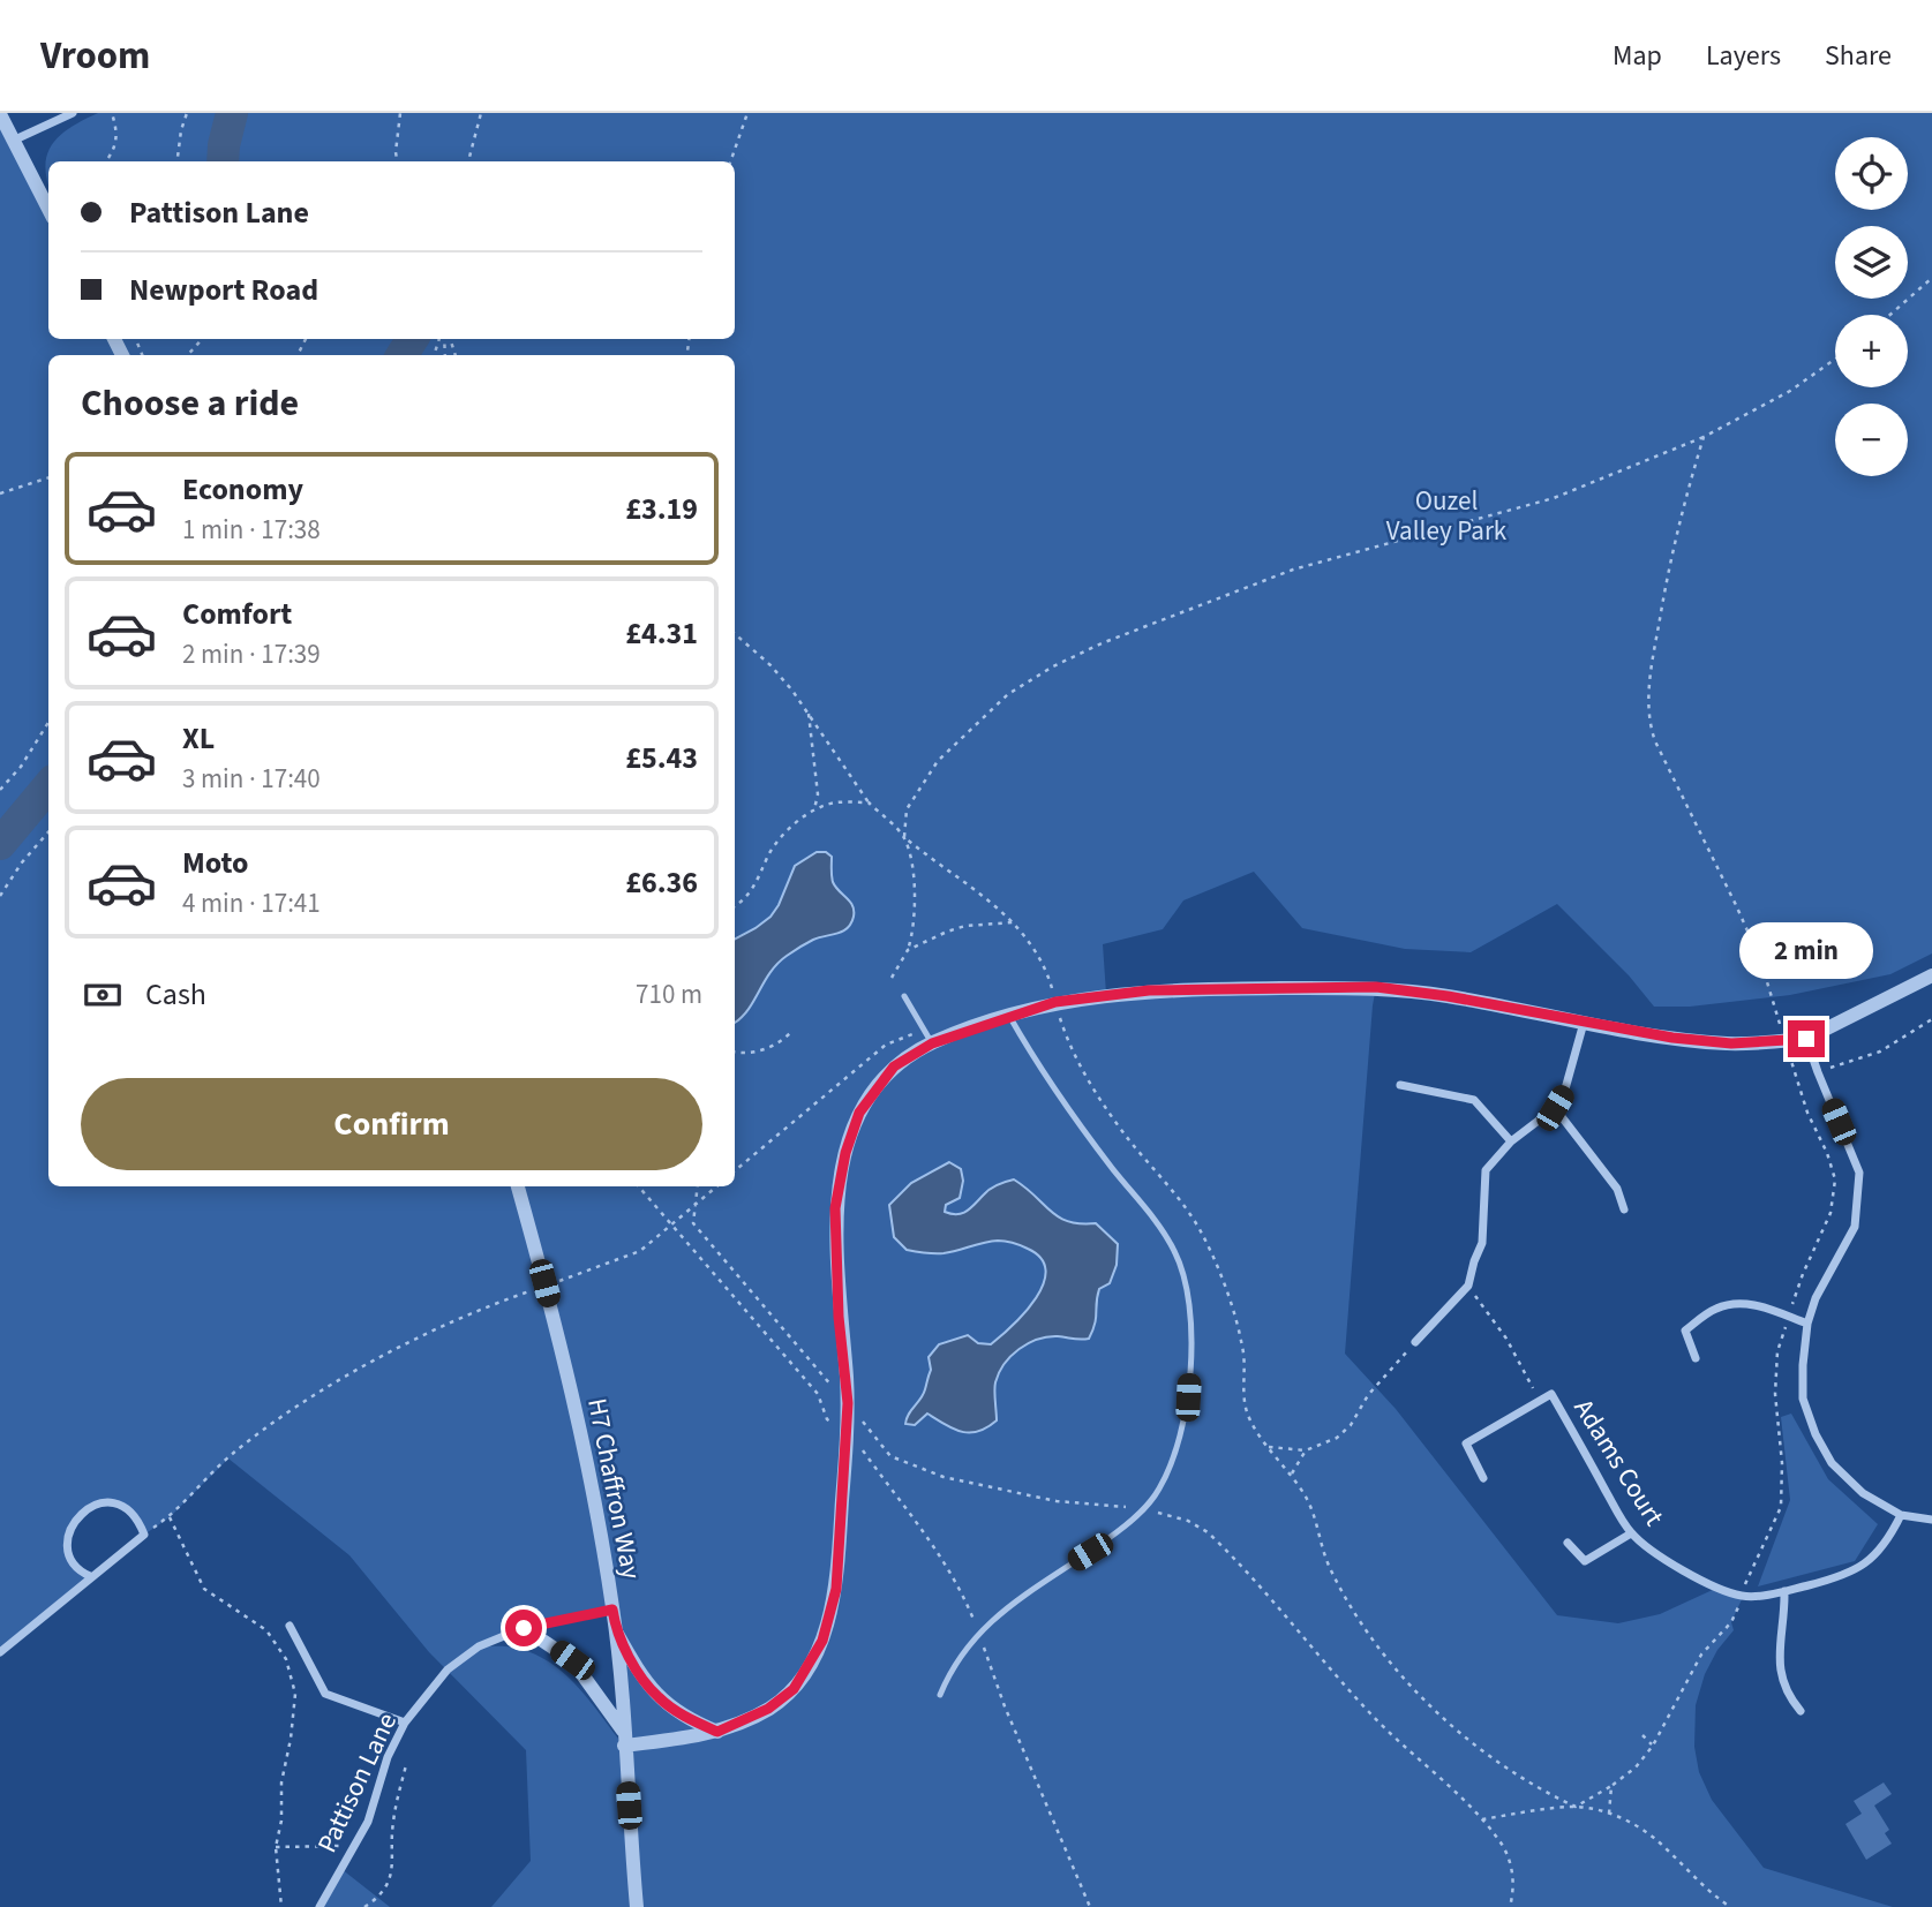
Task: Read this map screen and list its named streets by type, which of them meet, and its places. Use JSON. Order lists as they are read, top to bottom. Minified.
{"streets":{"street":["Adams Court","H7 Chaffron Way","Pattison Lane"]},"crossings":[["H7 Chaffron Way","Pattison Lane"]],"parks":["Ouzel Valley Park"],"page":{"header":"Vroom","nav":["Map","Layers","Share"],"map_buttons":["+","−"],"banner":["Pattison Lane","Newport Road"],"heading":"Choose a ride","list":[{"name":"Economy","note":"1 min · 17:38","value":"£3.19"},{"name":"Comfort","note":"2 min · 17:39","value":"£4.31"},{"name":"XL","note":"3 min · 17:40","value":"£5.43"},{"name":"Moto","note":"4 min · 17:41","value":"£6.36"}],"bubble":"2 min","pay":["Cash","710 m"],"buttons":"Confirm"}}
